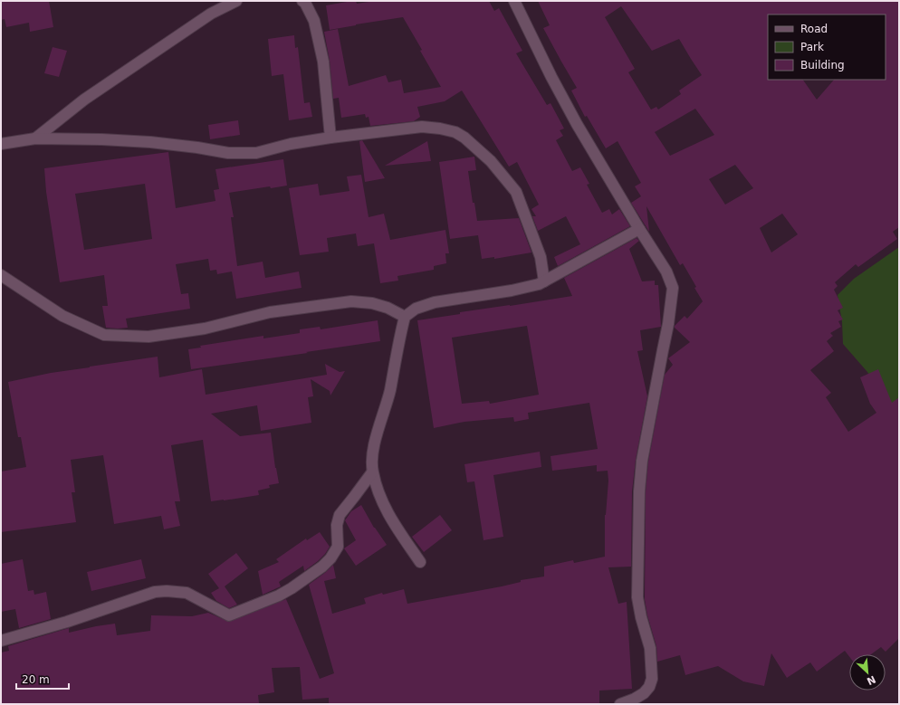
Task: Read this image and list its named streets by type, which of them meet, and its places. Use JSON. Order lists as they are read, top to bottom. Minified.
{"legend":["Road","Park","Building"],"scale_bar":"20 m","north":"bottom right"}
